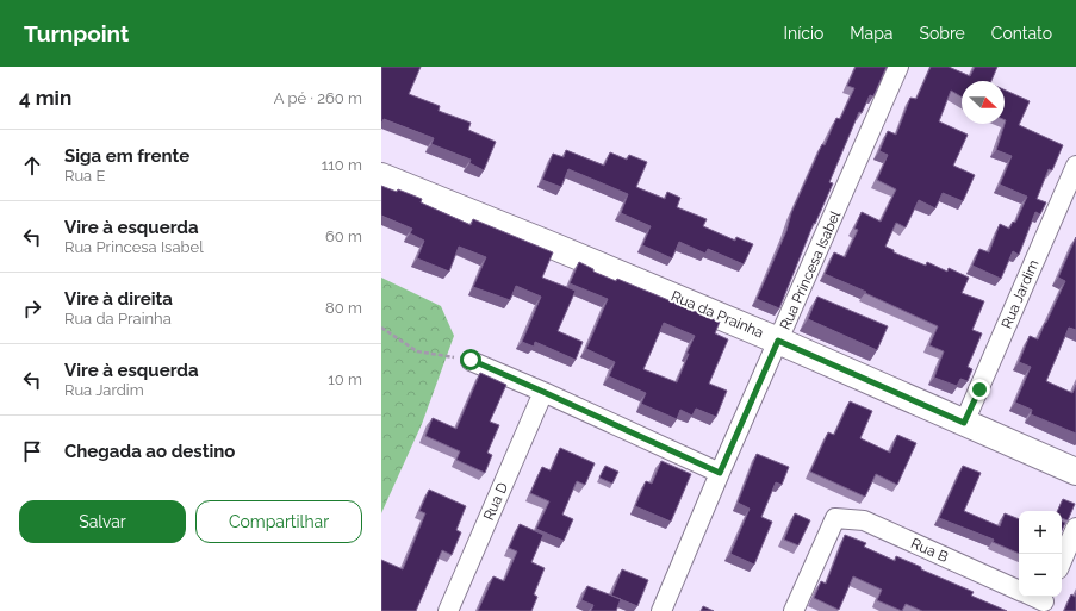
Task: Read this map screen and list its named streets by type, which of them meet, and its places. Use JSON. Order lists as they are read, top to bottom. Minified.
{"streets":{"street":["Rua Princesa Isabel","Rua Jardim","Rua da Prainha","Rua D","Rua B"]},"crossings":[["Rua Princesa Isabel","Rua da Prainha"],["Rua Jardim","Rua da Prainha"]],"north":"right","page":{"header":"Turnpoint","nav":["Início","Mapa","Sobre","Contato"],"heading":["4 min","A pé · 260 m"],"list":[["Siga em frente","Rua E","110 m"],["Vire à esquerda","Rua Princesa Isabel","60 m"],["Vire à direita","Rua da Prainha","80 m"],["Vire à esquerda","Rua Jardim","10 m"],"Chegada ao destino"],"buttons":["Salvar","Compartilhar"],"map_buttons":["+","−"]}}
